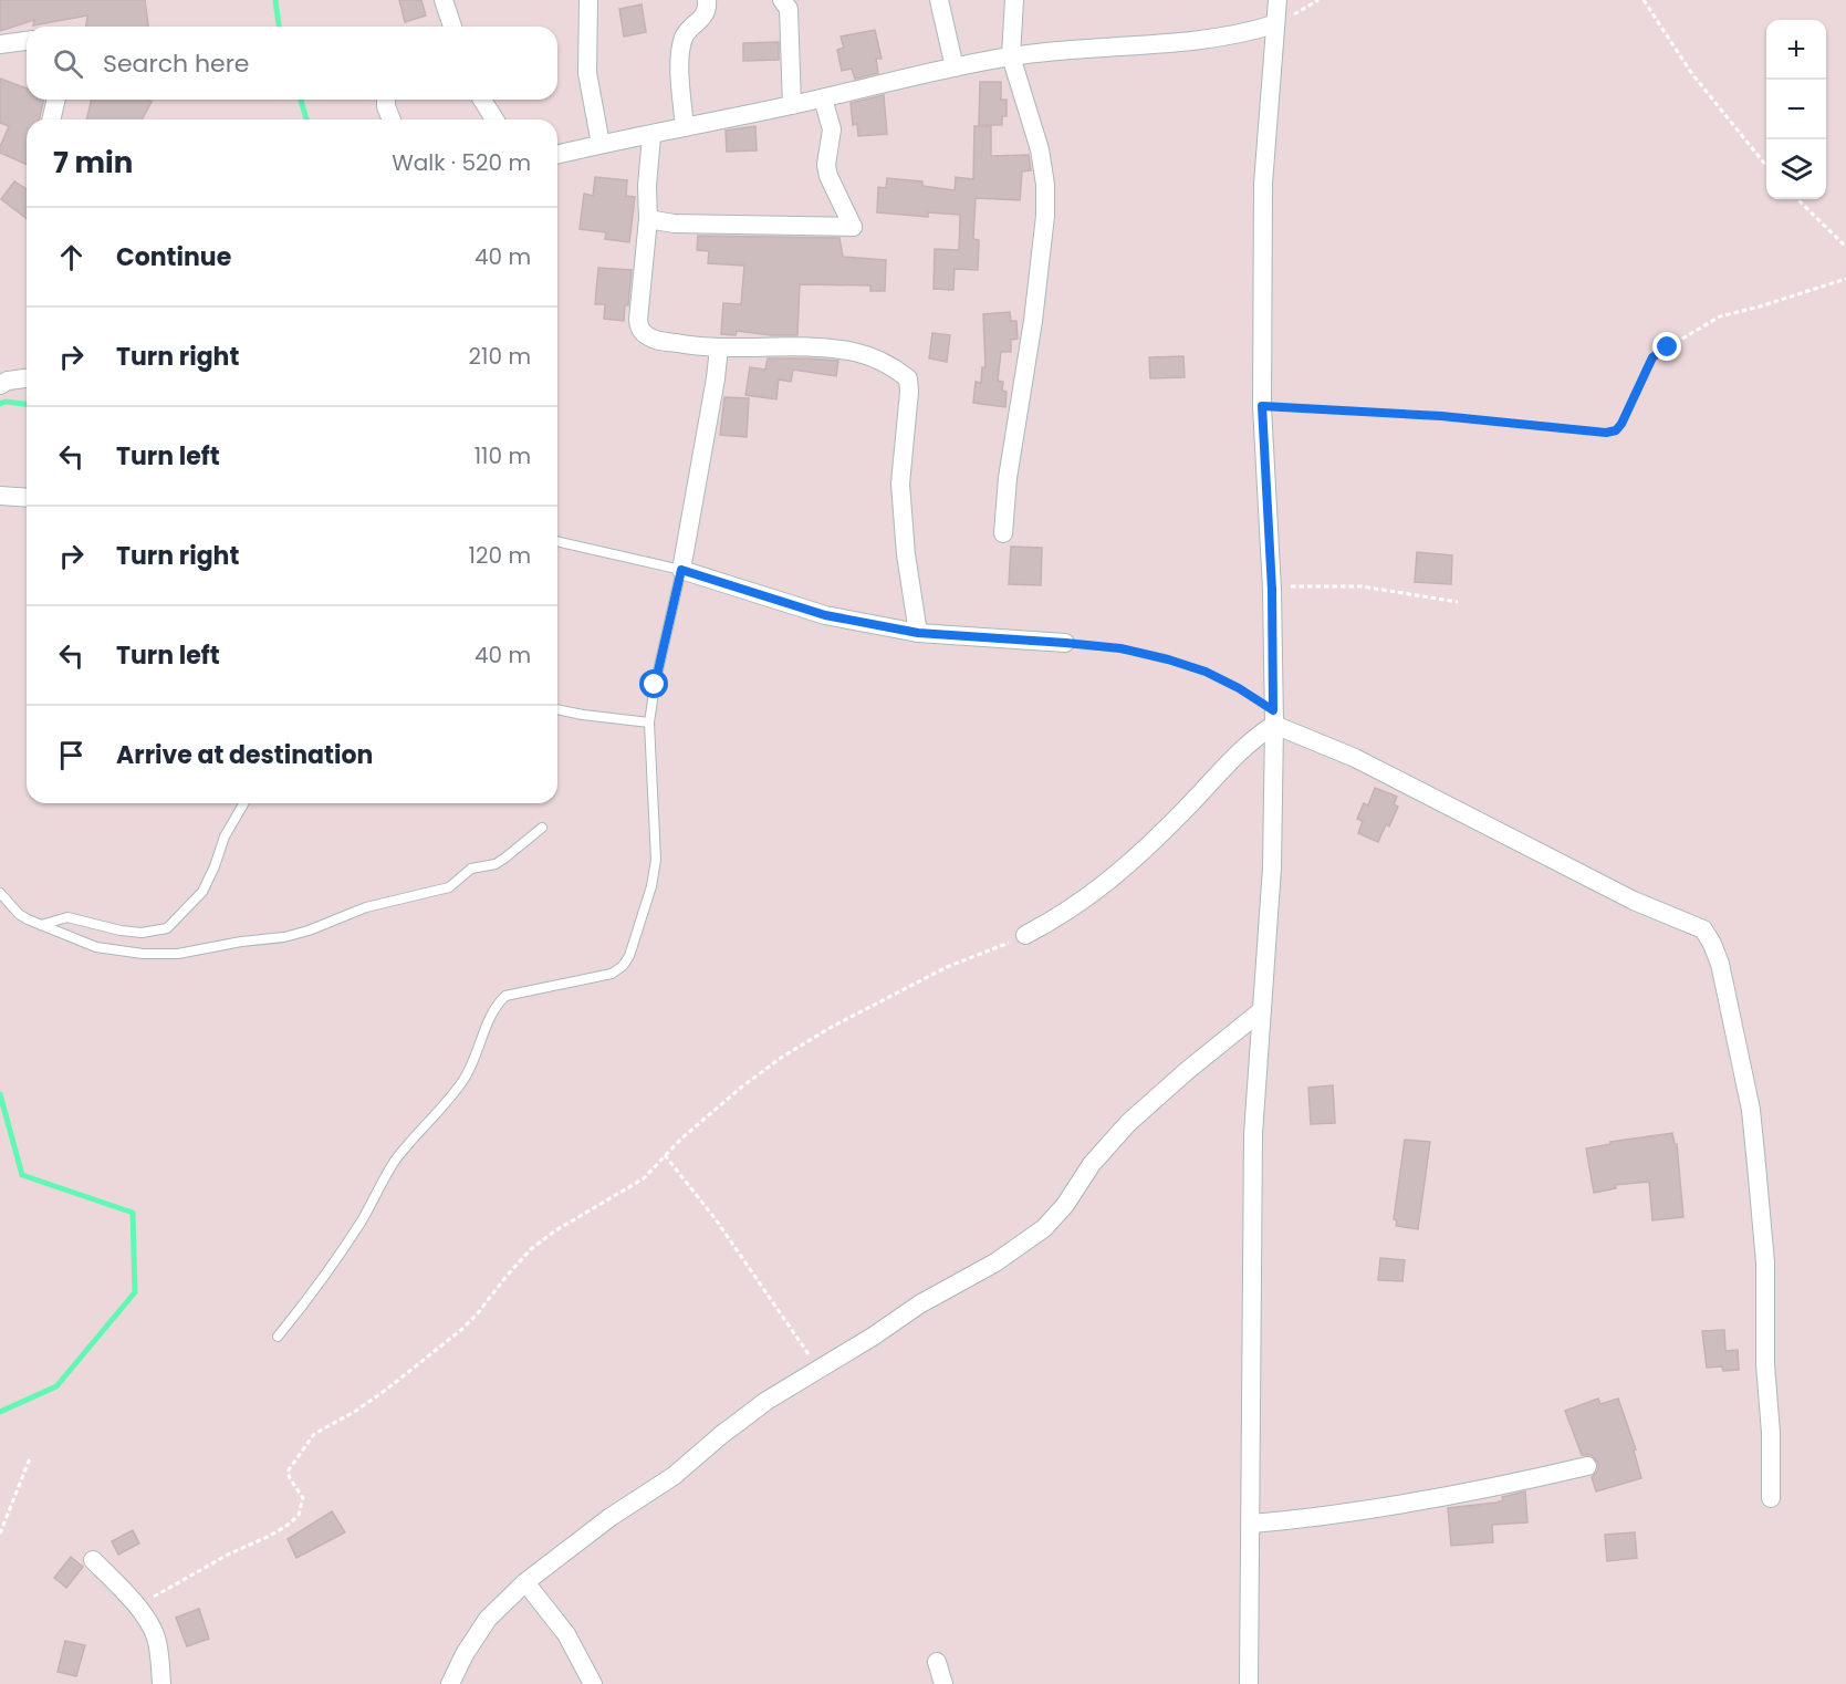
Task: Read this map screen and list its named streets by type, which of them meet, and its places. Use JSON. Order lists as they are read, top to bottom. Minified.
{"page":{"map_buttons":["+","−"],"search":"Search here","heading":["7 min","Walk · 520 m"],"list":[["Continue","40 m"],["Turn right","210 m"],["Turn left","110 m"],["Turn right","120 m"],["Turn left","40 m"],"Arrive at destination"]}}
